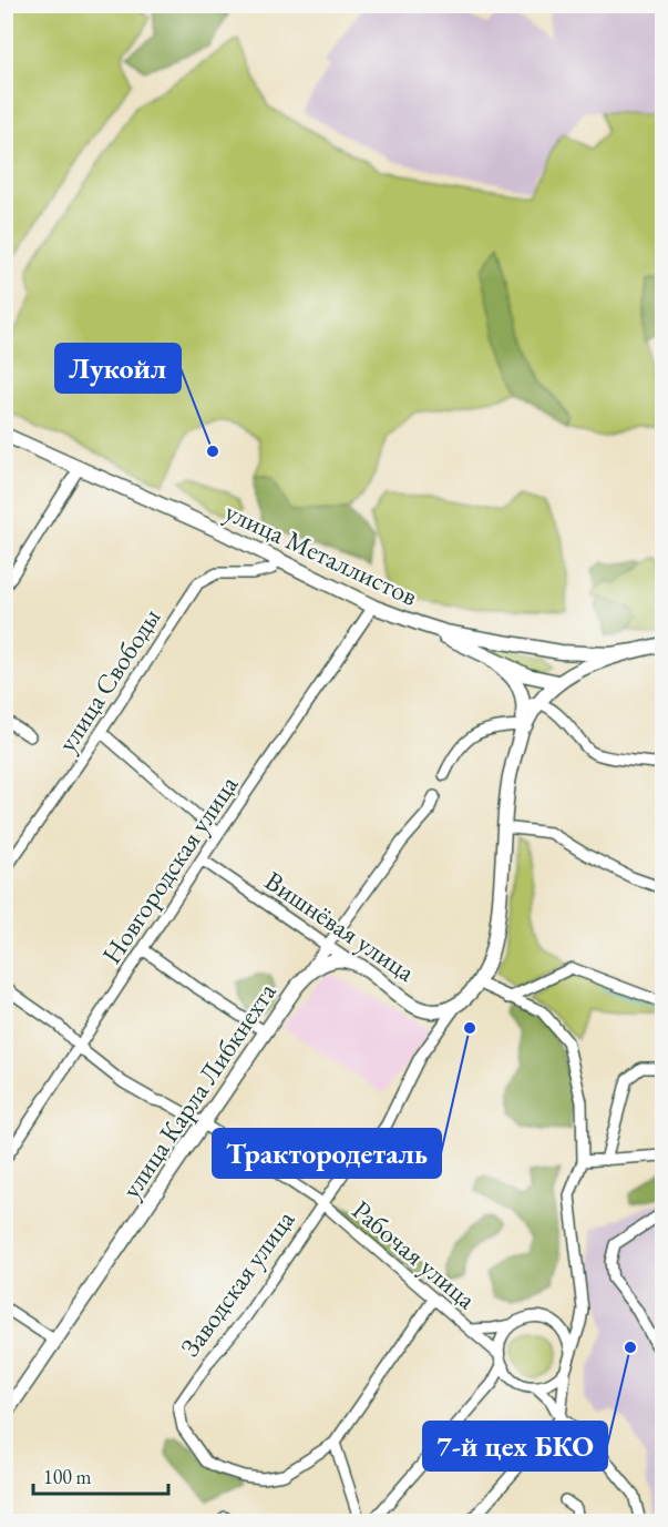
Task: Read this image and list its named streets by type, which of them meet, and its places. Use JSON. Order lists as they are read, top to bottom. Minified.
{"streets":{"main road":["улица Металлистов","Вишнёвая улица","улица Карла Либкнехта","Заводская улица"],"street":["улица Свободы","Новгородская улица","Рабочая улица"]},"crossings":[["улица Металлистов","улица Свободы"],["улица Металлистов","Новгородская улица"],["Новгородская улица","Вишнёвая улица"],["Новгородская улица","Рабочая улица"],["Вишнёвая улица","улица Карла Либкнехта"],["Вишнёвая улица","Заводская улица"],["улица Карла Либкнехта","Рабочая улица"],["Рабочая улица","Заводская улица"]],"places":["Лукойл","Трактородеталь","7-й цех БКО"],"scale_bar":"100 m"}
